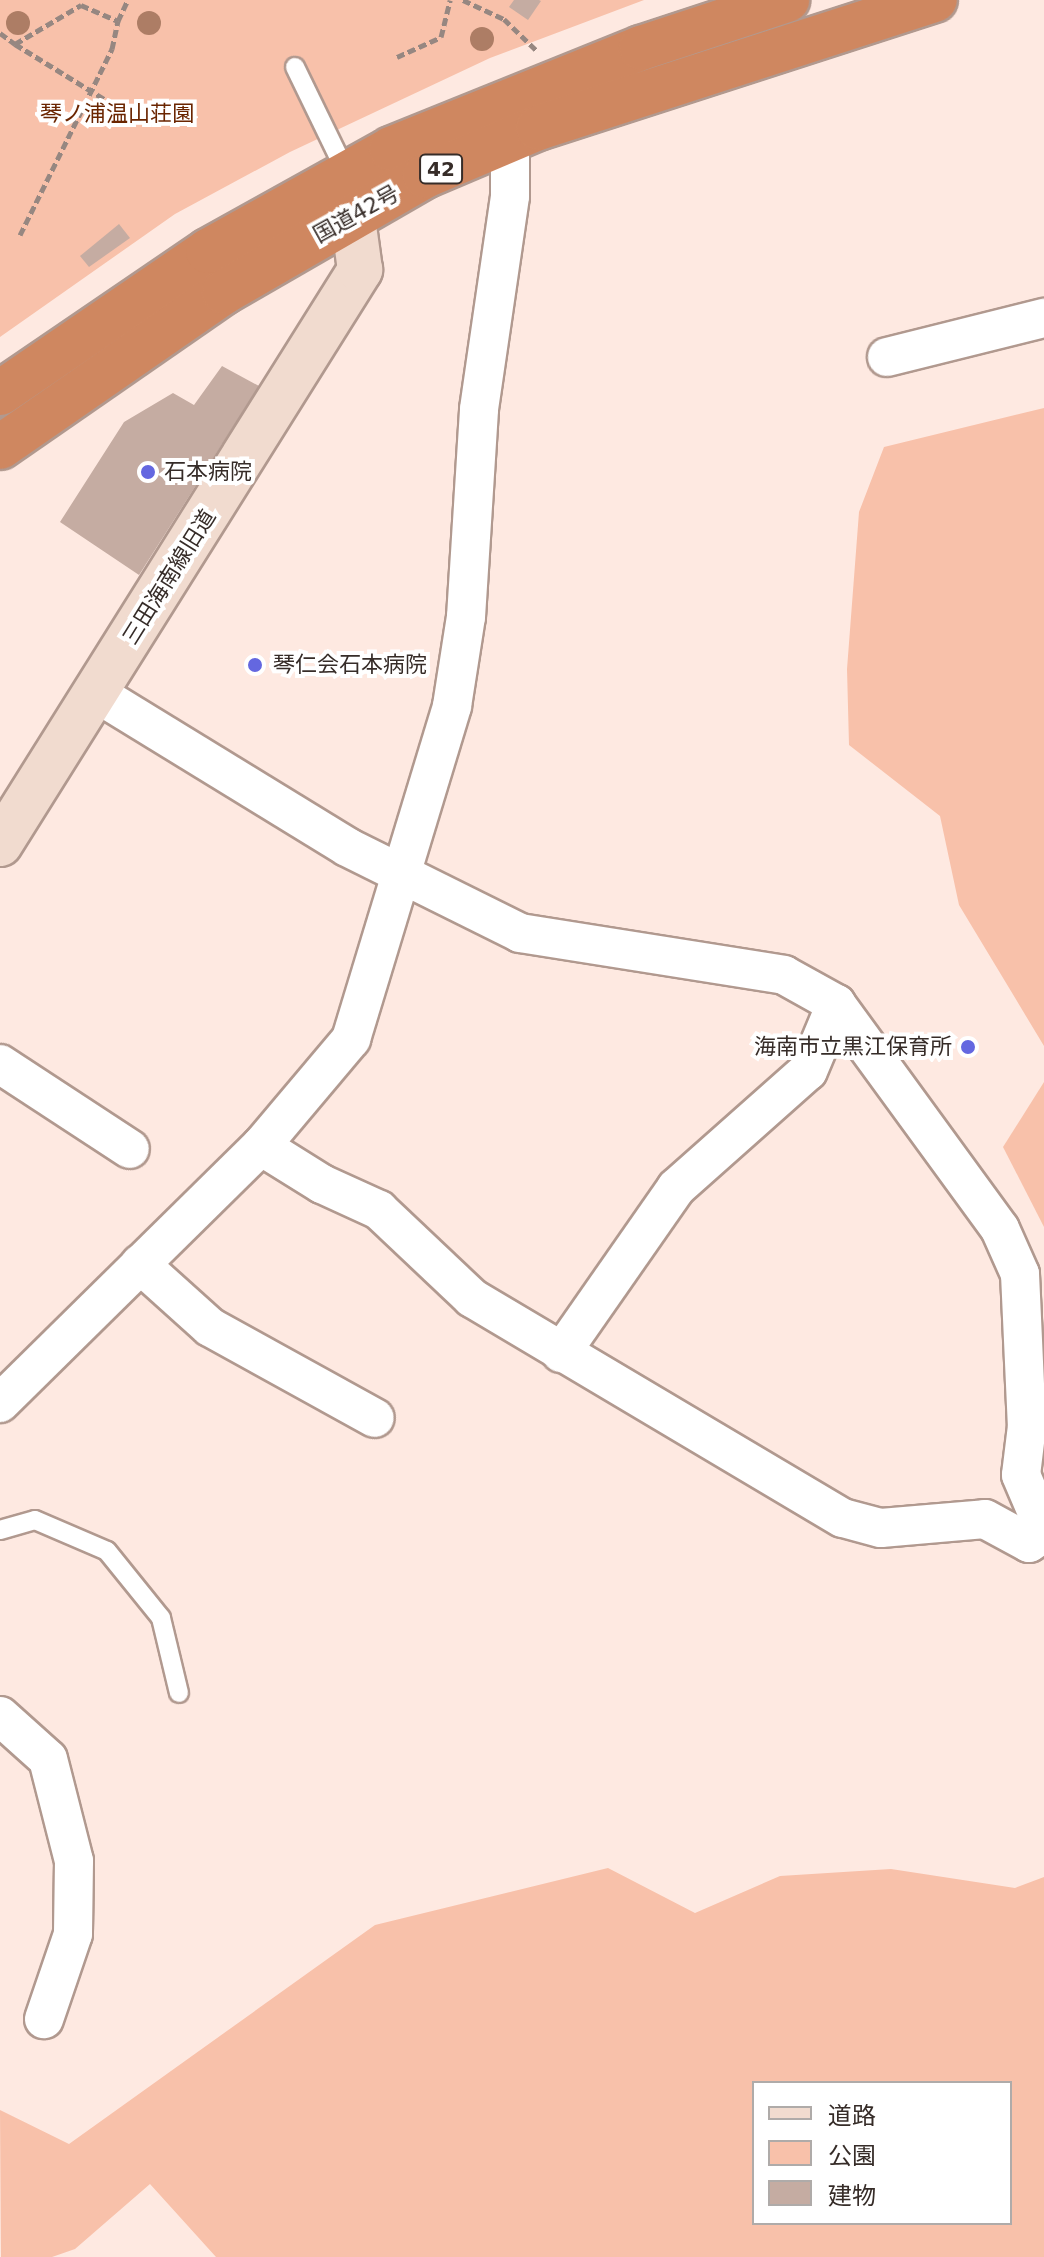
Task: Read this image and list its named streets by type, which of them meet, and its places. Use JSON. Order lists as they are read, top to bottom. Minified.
{"streets":{"highway":["42","国道42号"],"street":["三田海南線旧道"]},"crossings":[["国道42号","三田海南線旧道"]],"parks":["琴ノ浦温山荘園"],"places":["石本病院","琴仁会石本病院","海南市立黒江保育所"],"legend":["道路","公園","建物"]}
